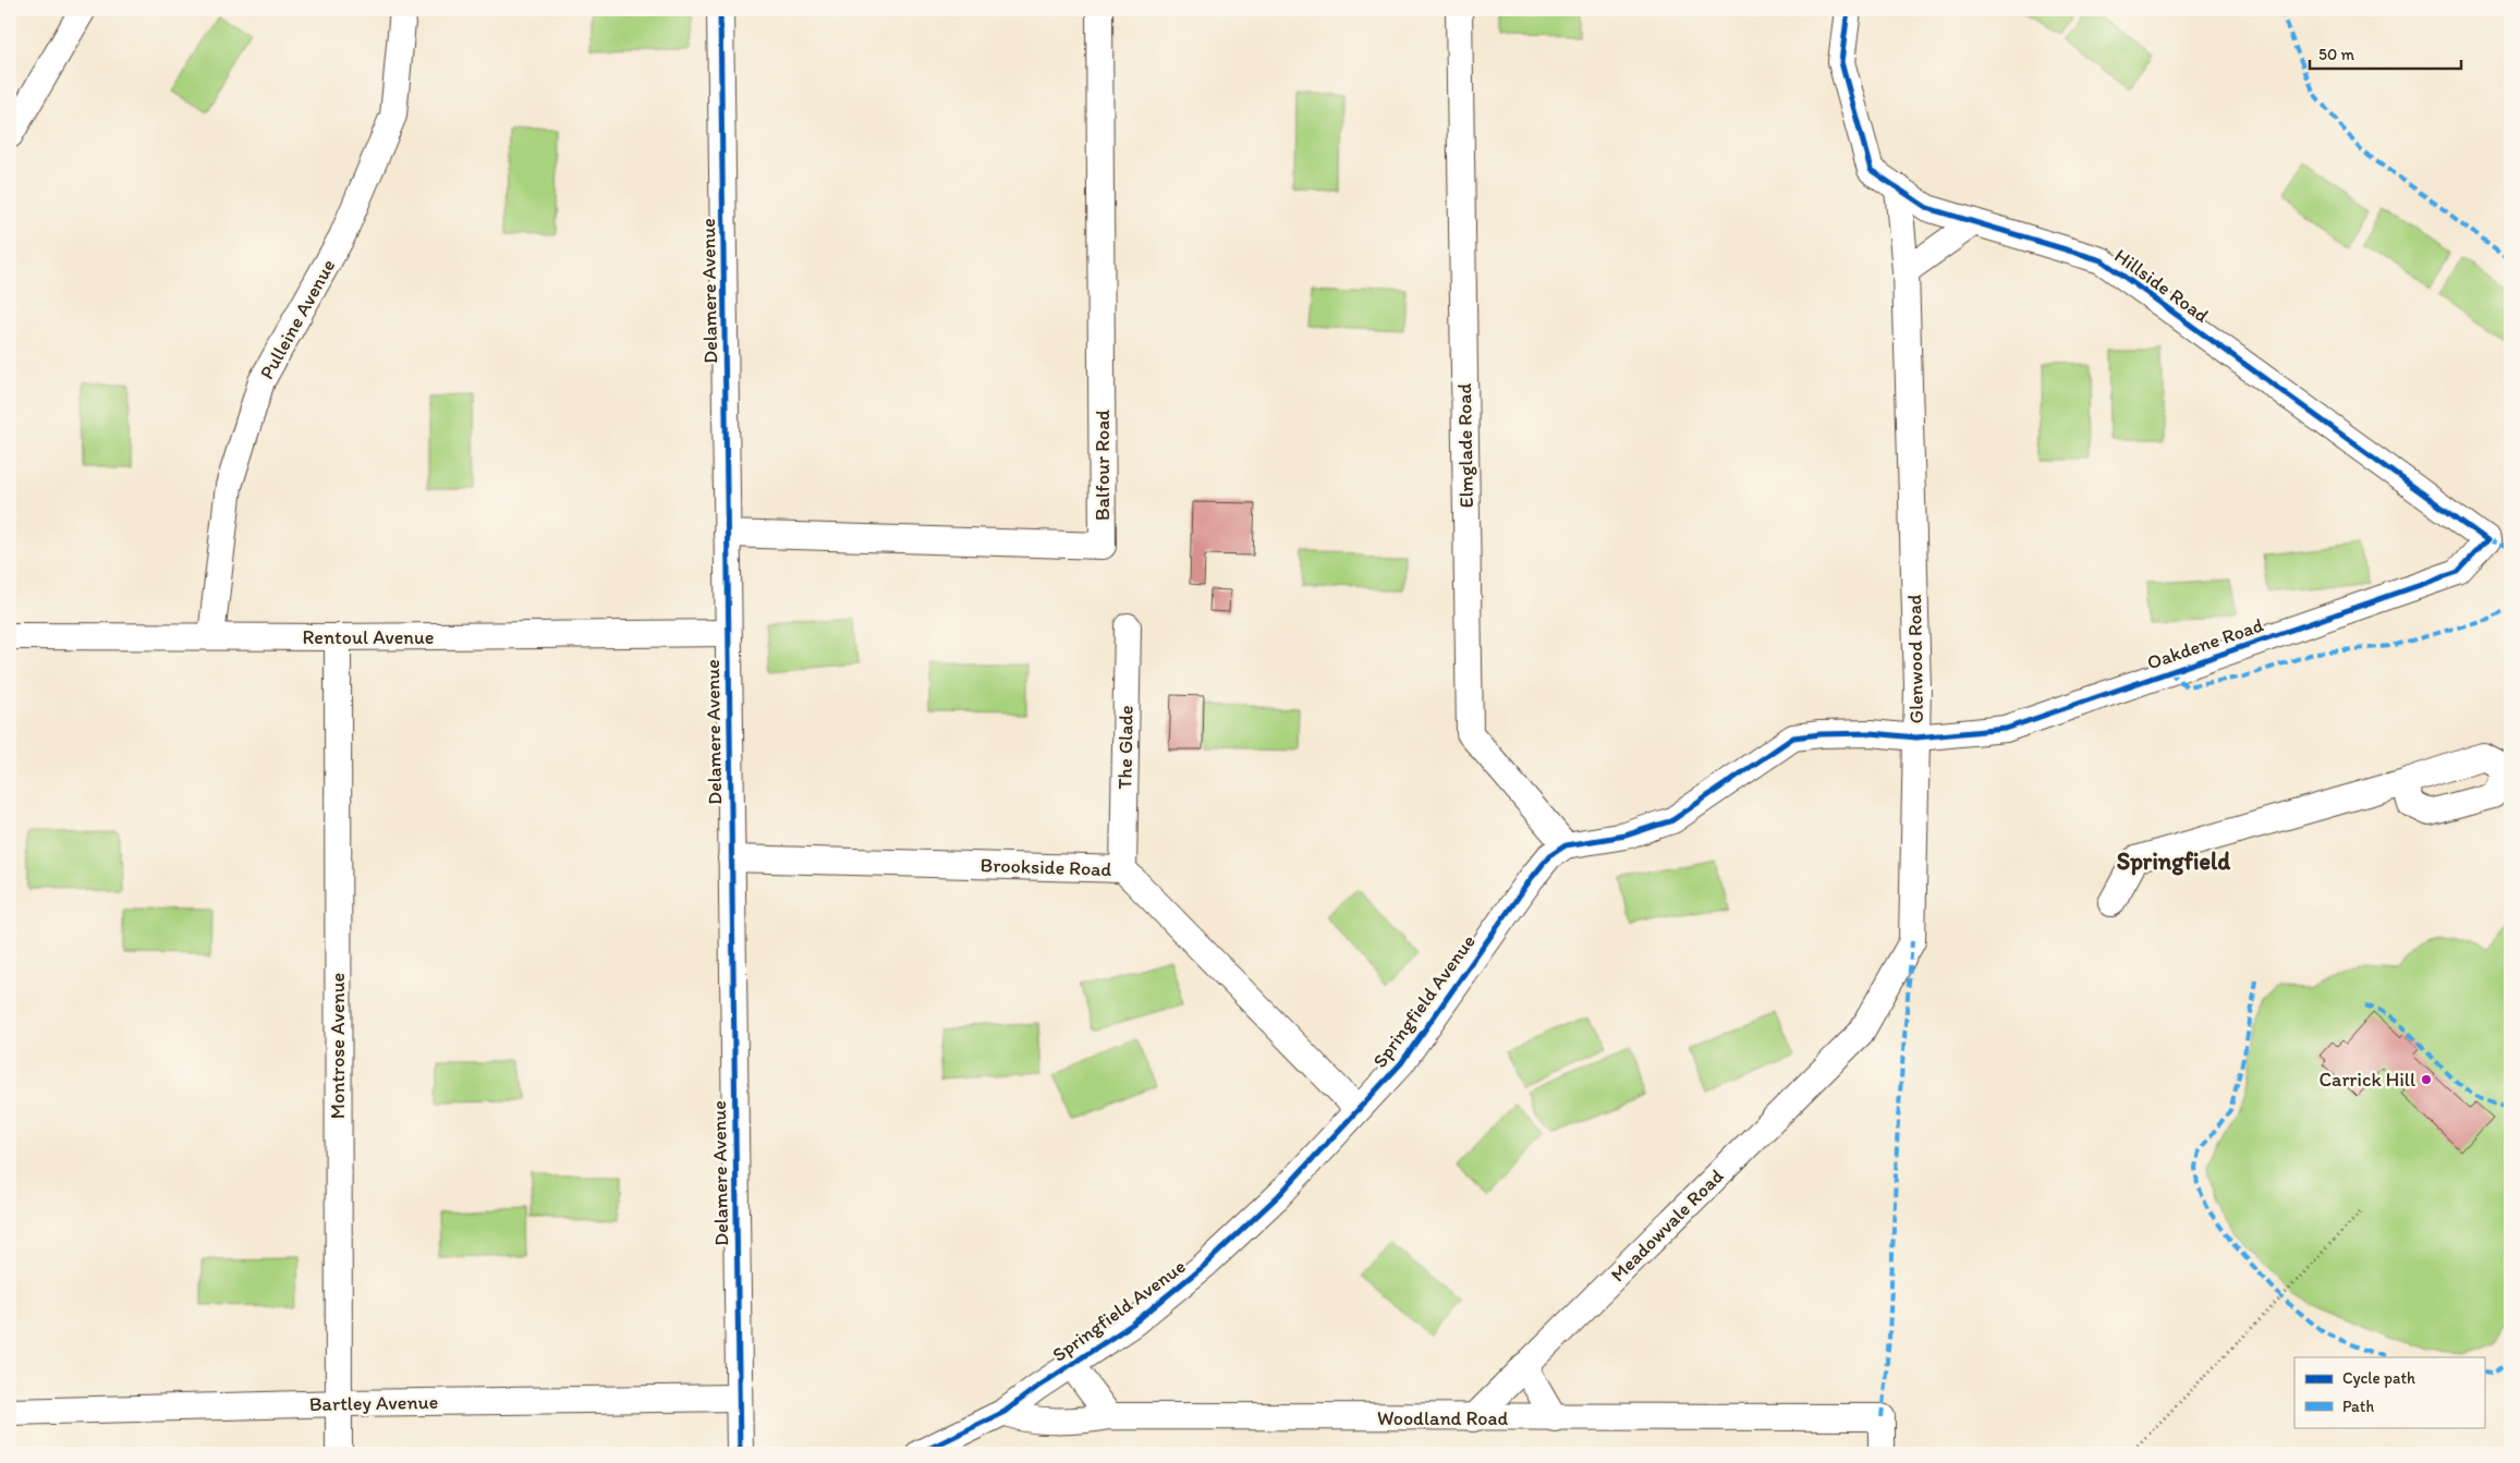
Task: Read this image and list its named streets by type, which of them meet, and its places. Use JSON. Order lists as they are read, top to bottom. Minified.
{"streets":{"street":["Hillside Road","Delamere Avenue","Pulleine Avenue","Elmglade Road","Balfour Road","Rentoul Avenue","Oakdene Road","Glenwood Road","The Glade","Brookside Road","Springfield Avenue","Montrose Avenue","Meadowvale Road","Bartley Avenue","Woodland Road"]},"crossings":[["Hillside Road","Oakdene Road"],["Hillside Road","Glenwood Road"],["Delamere Avenue","Balfour Road"],["Delamere Avenue","Rentoul Avenue"],["Delamere Avenue","Brookside Road"],["Delamere Avenue","Bartley Avenue"],["Pulleine Avenue","Rentoul Avenue"],["Elmglade Road","Springfield Avenue"],["Rentoul Avenue","Montrose Avenue"],["Oakdene Road","Glenwood Road"],["Oakdene Road","Springfield Avenue"],["Glenwood Road","Springfield Avenue"],["Glenwood Road","Meadowvale Road"],["The Glade","Brookside Road"],["Brookside Road","Springfield Avenue"],["Springfield Avenue","Woodland Road"],["Montrose Avenue","Bartley Avenue"],["Meadowvale Road","Woodland Road"]],"districts":["Springfield"],"places":["Carrick Hill"],"legend":["Cycle path","Path"],"scale_bar":"50 m"}
